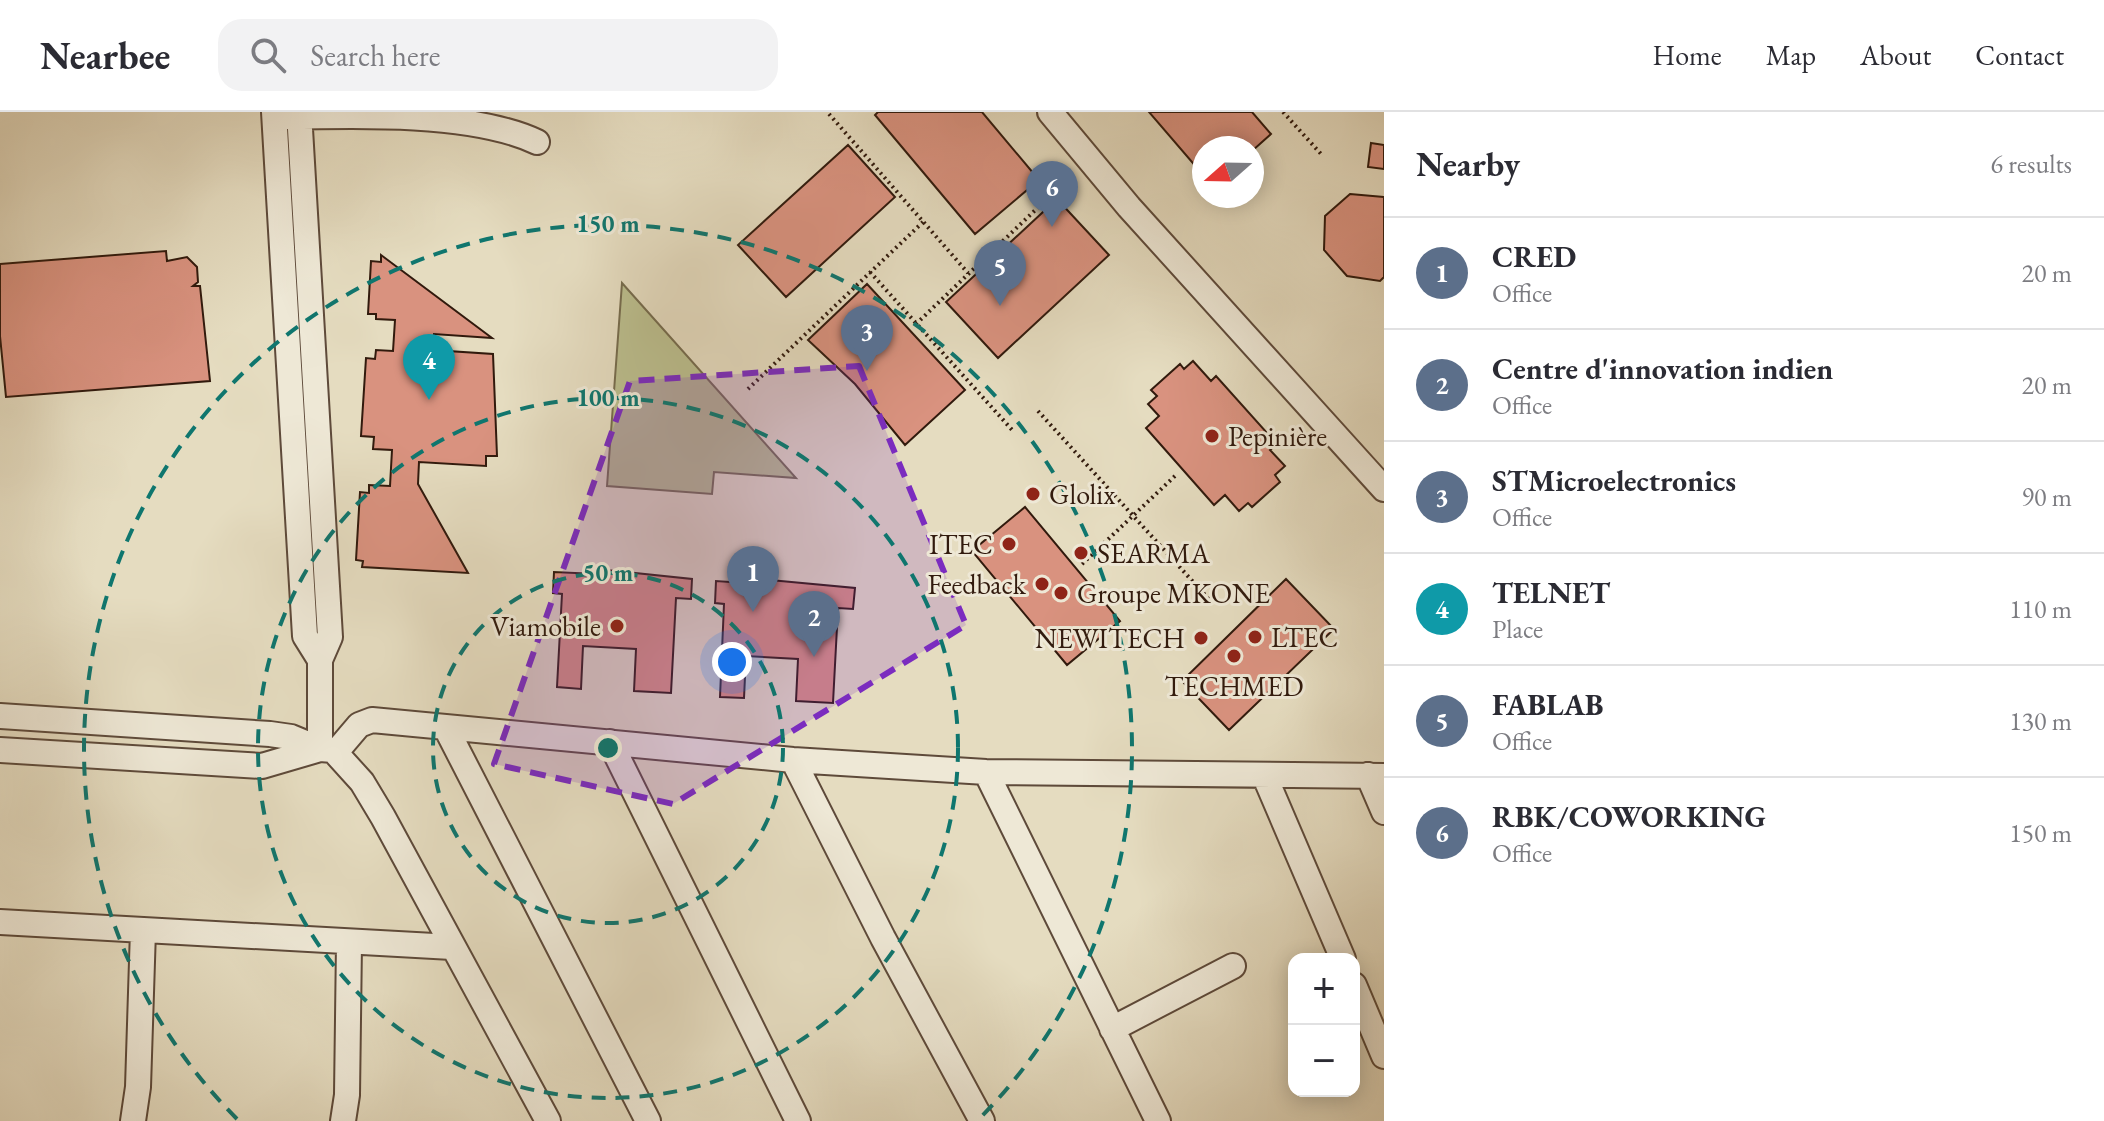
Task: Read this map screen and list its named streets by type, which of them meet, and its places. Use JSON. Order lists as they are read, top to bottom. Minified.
{"places":["Pepinière","Glolix","ITEC","SEARMA","Feedback","Groupe MKONE","Viamobile","LTEC","NEWITECH","TECHMED"],"north":"left","page":{"header":"Nearbee","search":"Search here","nav":["Home","Map","About","Contact"],"heading":["Nearby","6 results"],"pins":["6","5","3","4","1","2"],"list":[{"mark":"1","name":"CRED","note":"Office","value":"20 m"},{"mark":"2","name":"Centre d'innovation indien","note":"Office","value":"20 m"},{"mark":"3","name":"STMicroelectronics","note":"Office","value":"90 m"},{"mark":"4","name":"TELNET","note":"Place","value":"110 m"},{"mark":"5","name":"FABLAB","note":"Office","value":"130 m"},{"mark":"6","name":"RBK/COWORKING","note":"Office","value":"150 m"}],"map_buttons":["+","−"]},"rings":["150 m","100 m","50 m"]}
